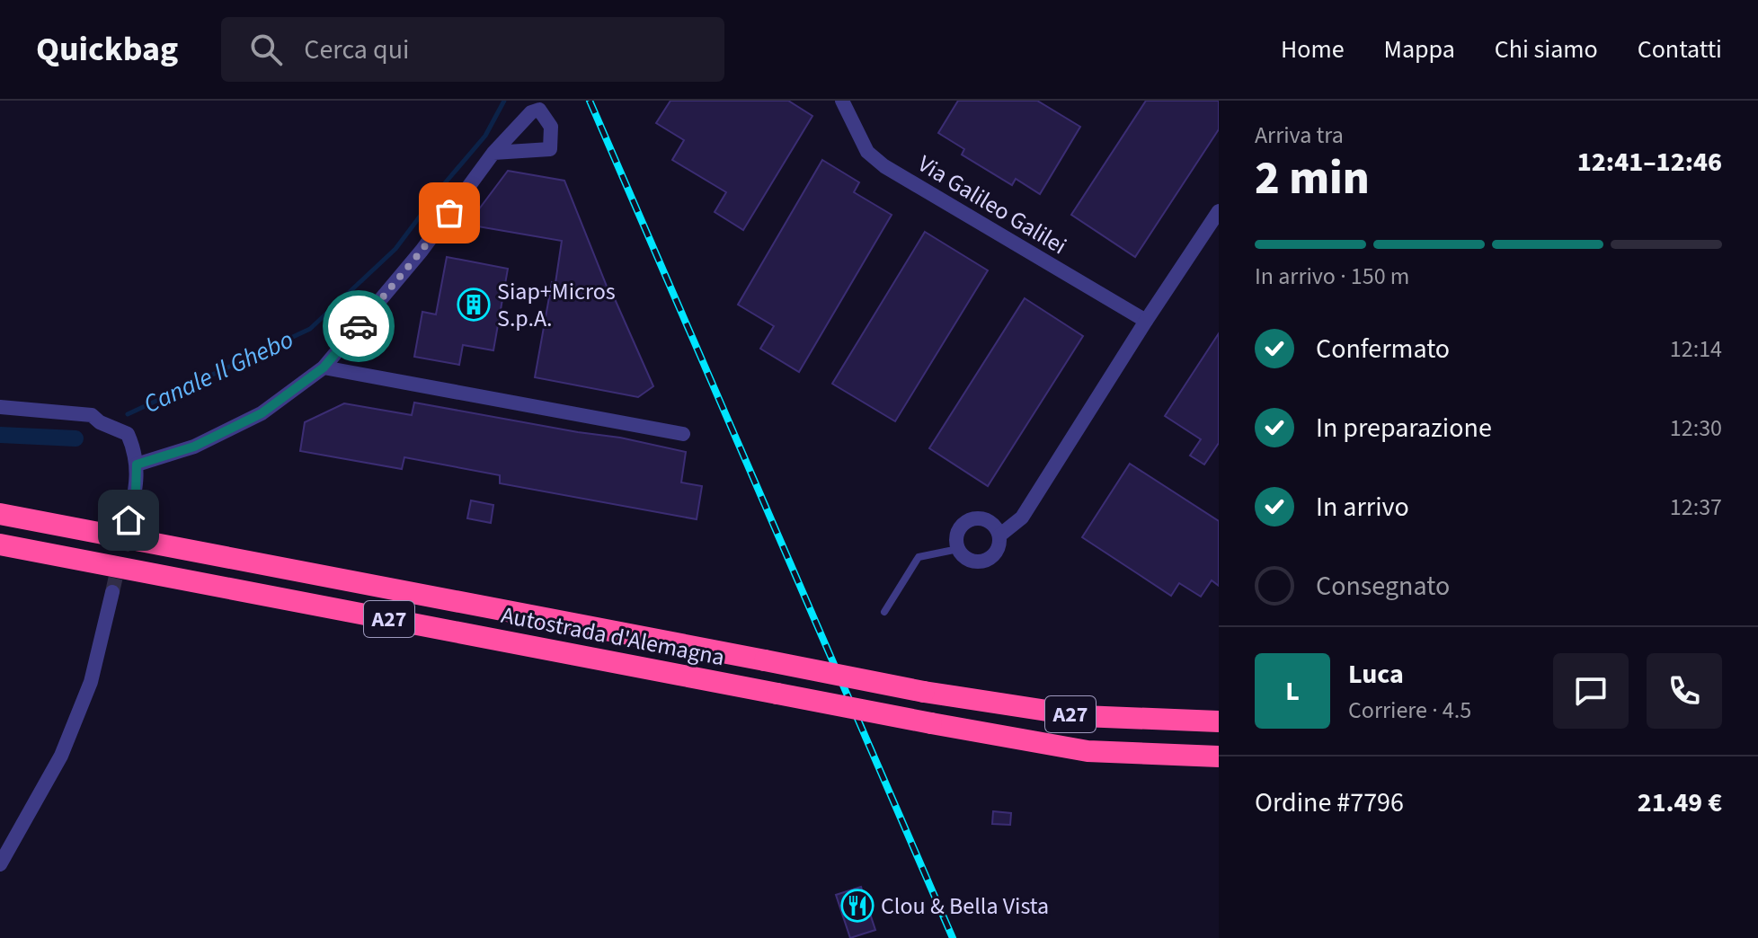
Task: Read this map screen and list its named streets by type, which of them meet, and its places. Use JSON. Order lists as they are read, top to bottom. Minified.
{"streets":{"highway":["A27","Autostrada d'Alemagna"],"street":["Via Galileo Galilei"]},"water":["Canale Il Ghebo"],"places":{"building":["Siap+Micros S.p.A."],"restaurant":["Clou & Bella Vista"]},"page":{"header":"Quickbag","search":"Cerca qui","nav":["Home","Mappa","Chi siamo","Contatti"],"heading":["2 min","Arriva tra","12:41–12:46"],"panel":["Luca","Corriere · 4.5","Ordine #7796","21.49 €"],"bar":"In arrivo · 150 m","list":[["Confermato","12:14"],["In preparazione","12:30"],["In arrivo","12:37"],"Consegnato"],"round":"L"}}
